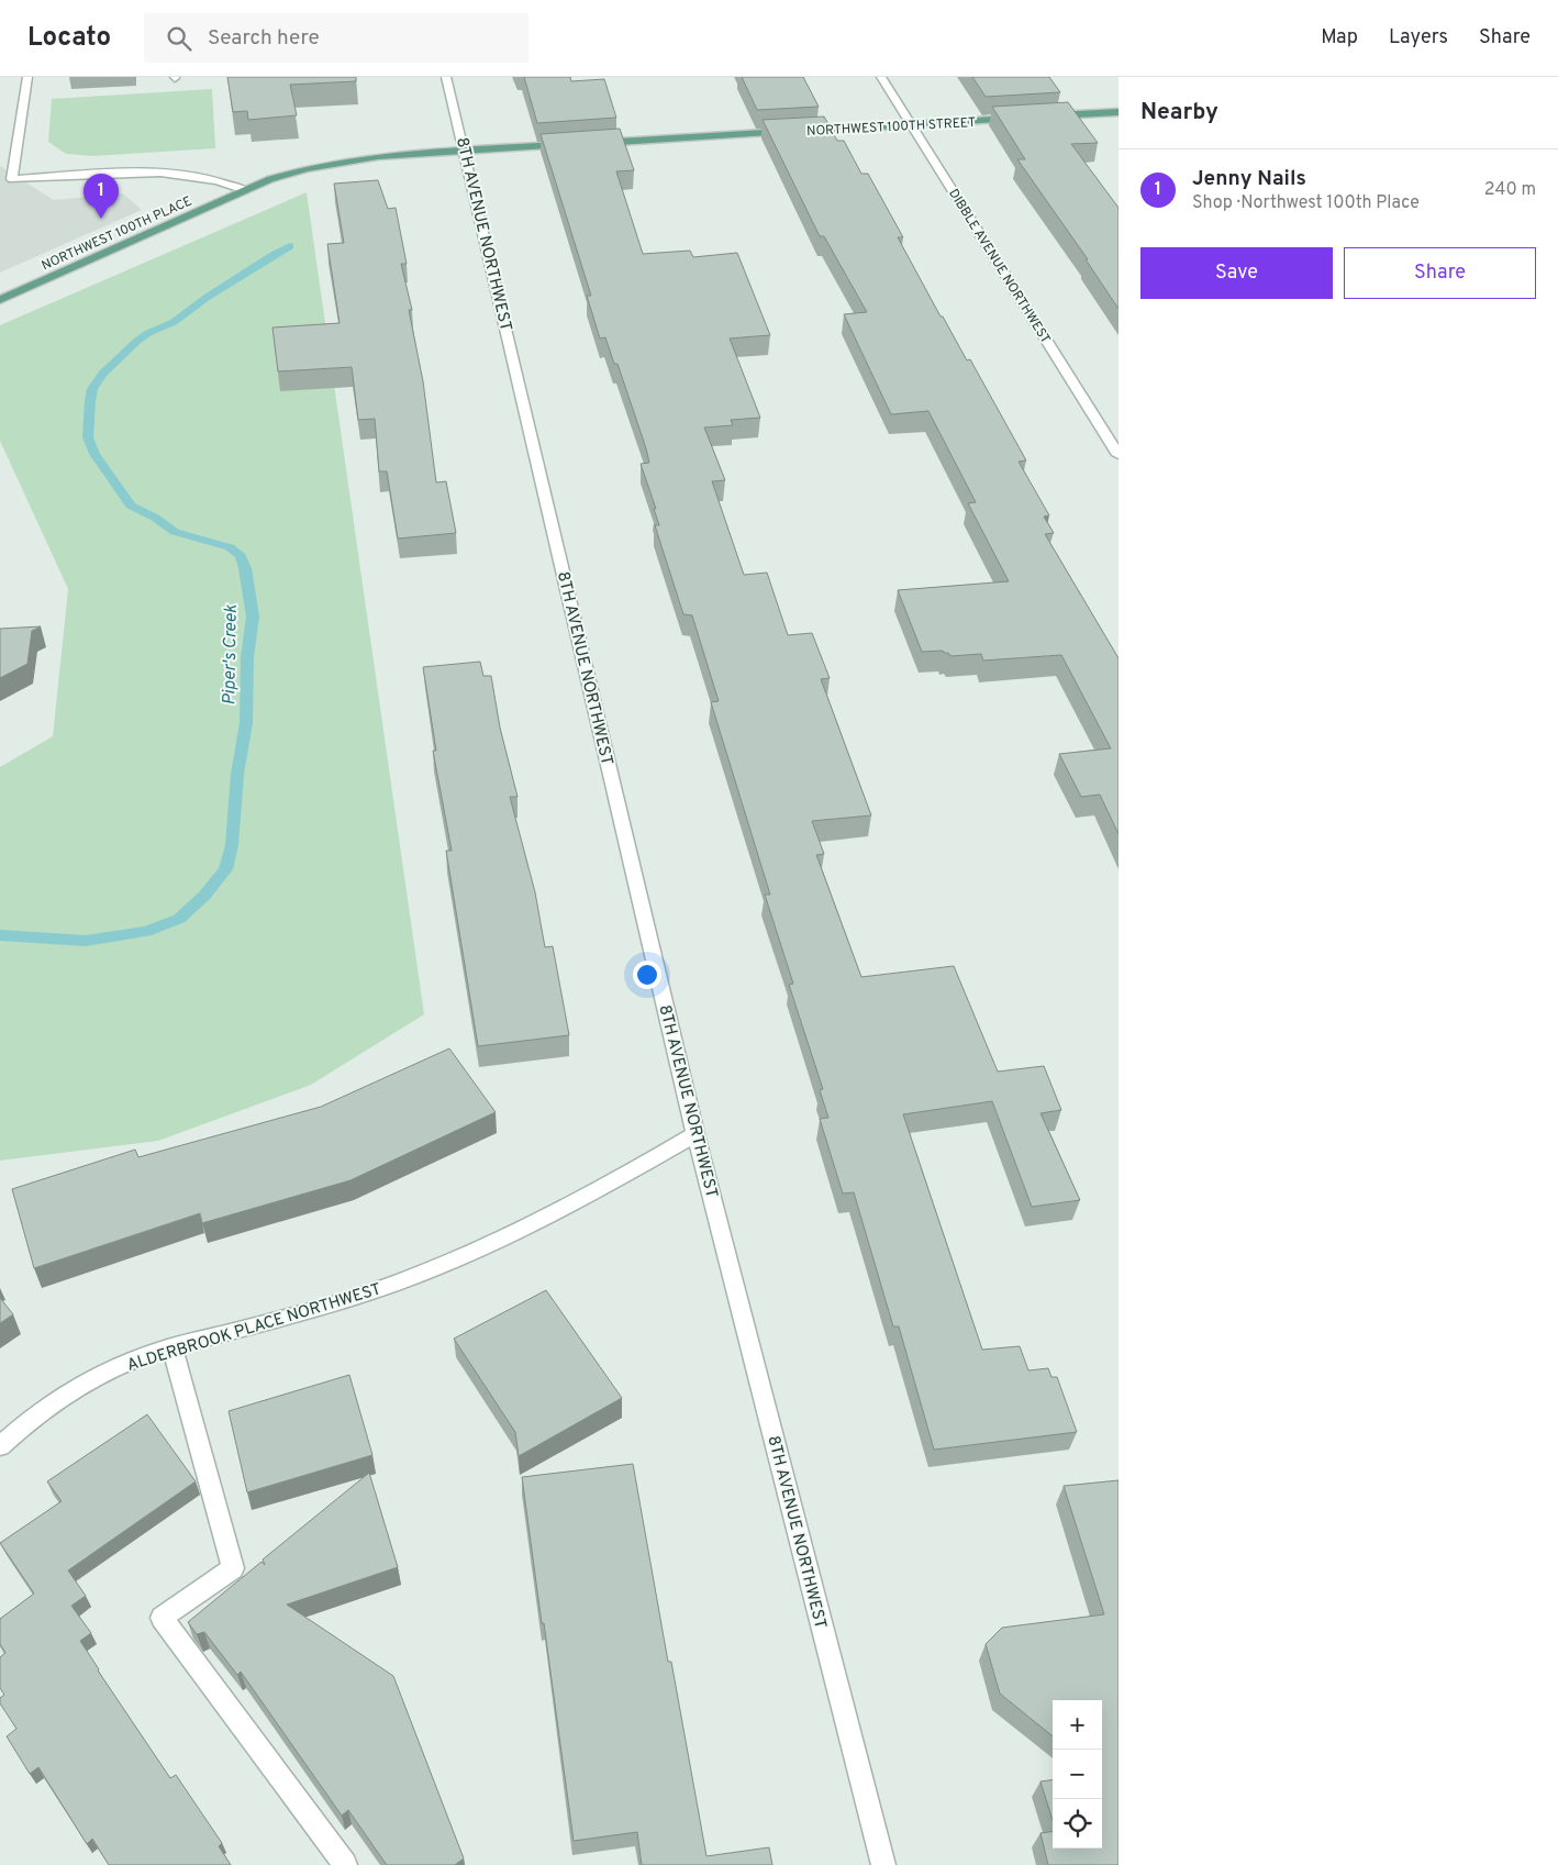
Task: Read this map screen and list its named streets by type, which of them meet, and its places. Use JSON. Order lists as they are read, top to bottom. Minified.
{"streets":{"main road":["NORTHWEST 100TH STREET","NORTHWEST 100TH PLACE"],"street":["8TH AVENUE NORTHWEST","DIBBLE AVENUE NORTHWEST","ALDERBROOK PLACE NORTHWEST"]},"crossings":[["NORTHWEST 100TH STREET","DIBBLE AVENUE NORTHWEST"],["8TH AVENUE NORTHWEST","ALDERBROOK PLACE NORTHWEST"]],"water":["Piper's Creek"],"page":{"header":"Locato","search":"Search here","nav":["Map","Layers","Share"],"heading":"Nearby","list":[{"mark":"1","name":"Jenny Nails","note":"Shop · Northwest 100th Place","value":"240 m"}],"pins":"1","buttons":["Save","Share"],"map_buttons":["+","−"]}}
